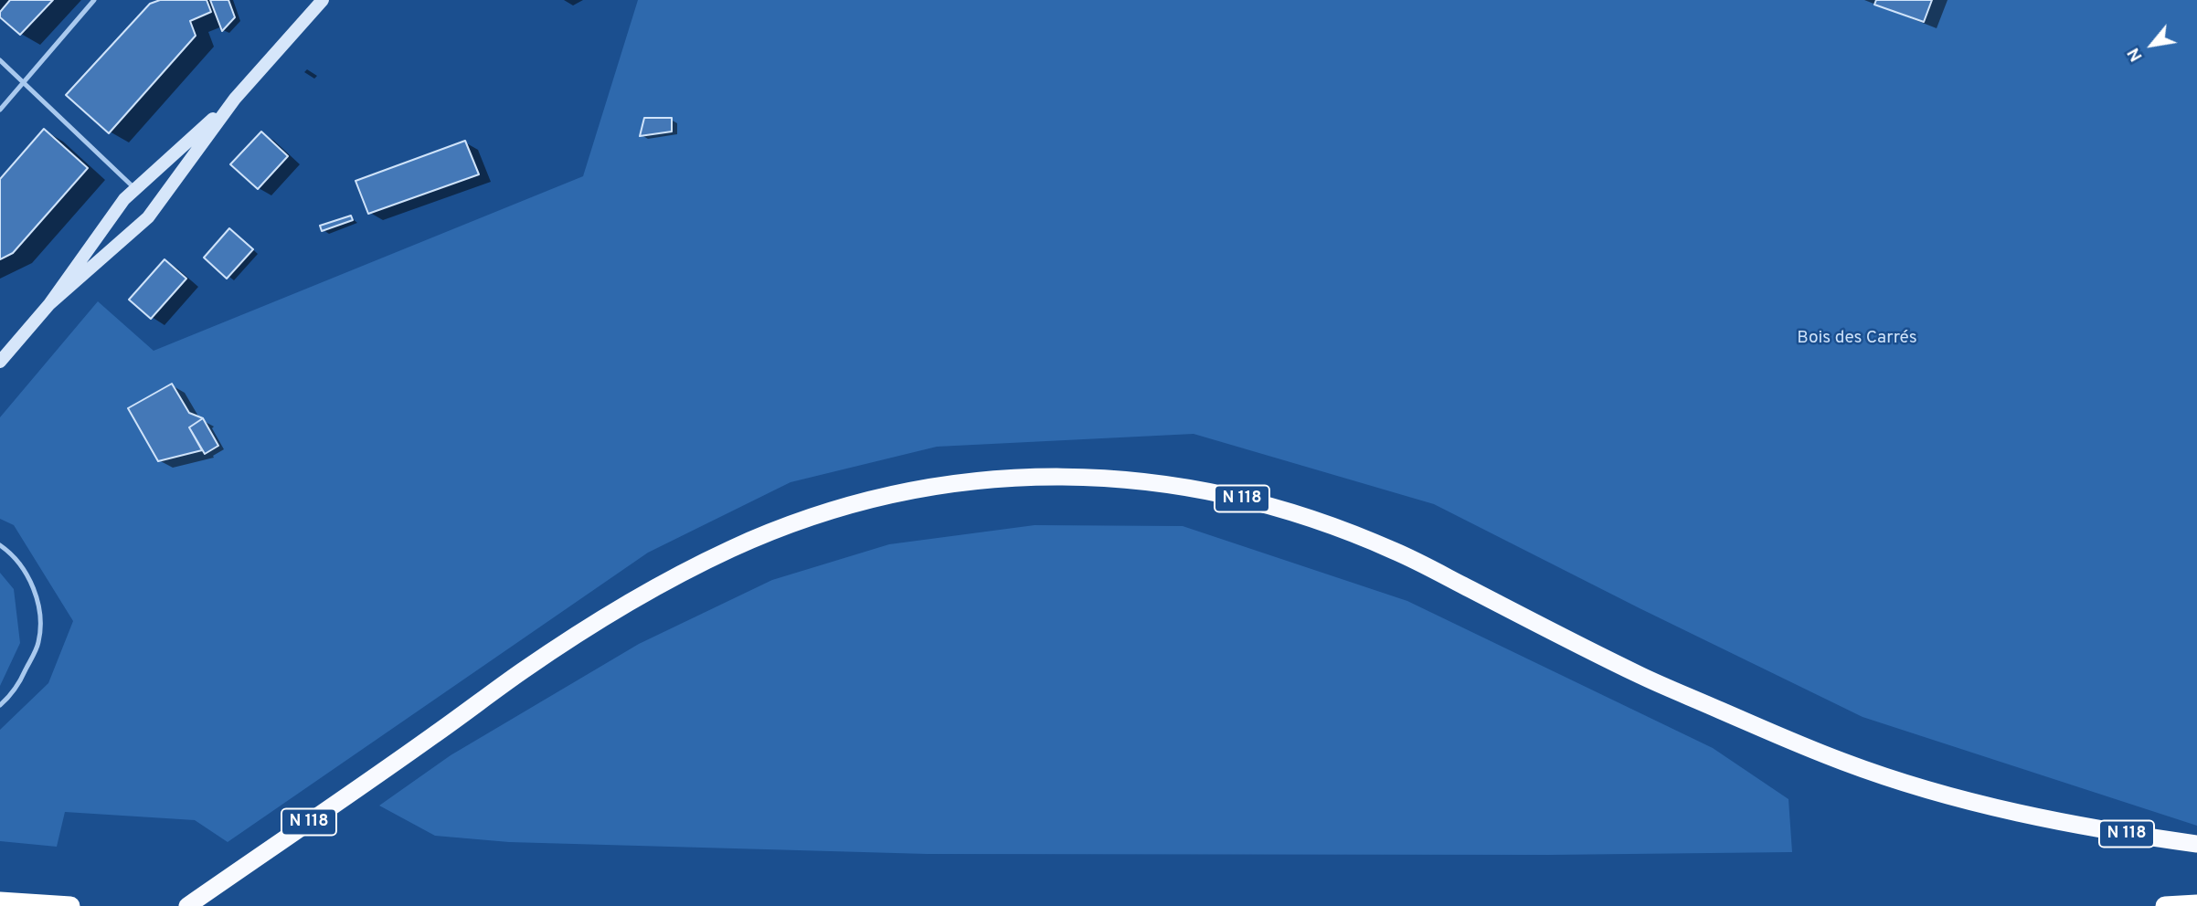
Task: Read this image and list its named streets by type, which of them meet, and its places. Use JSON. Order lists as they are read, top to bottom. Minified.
{"streets":{"highway":["N 118"]},"parks":["Bois des Carrés"],"north":"bottom left"}
